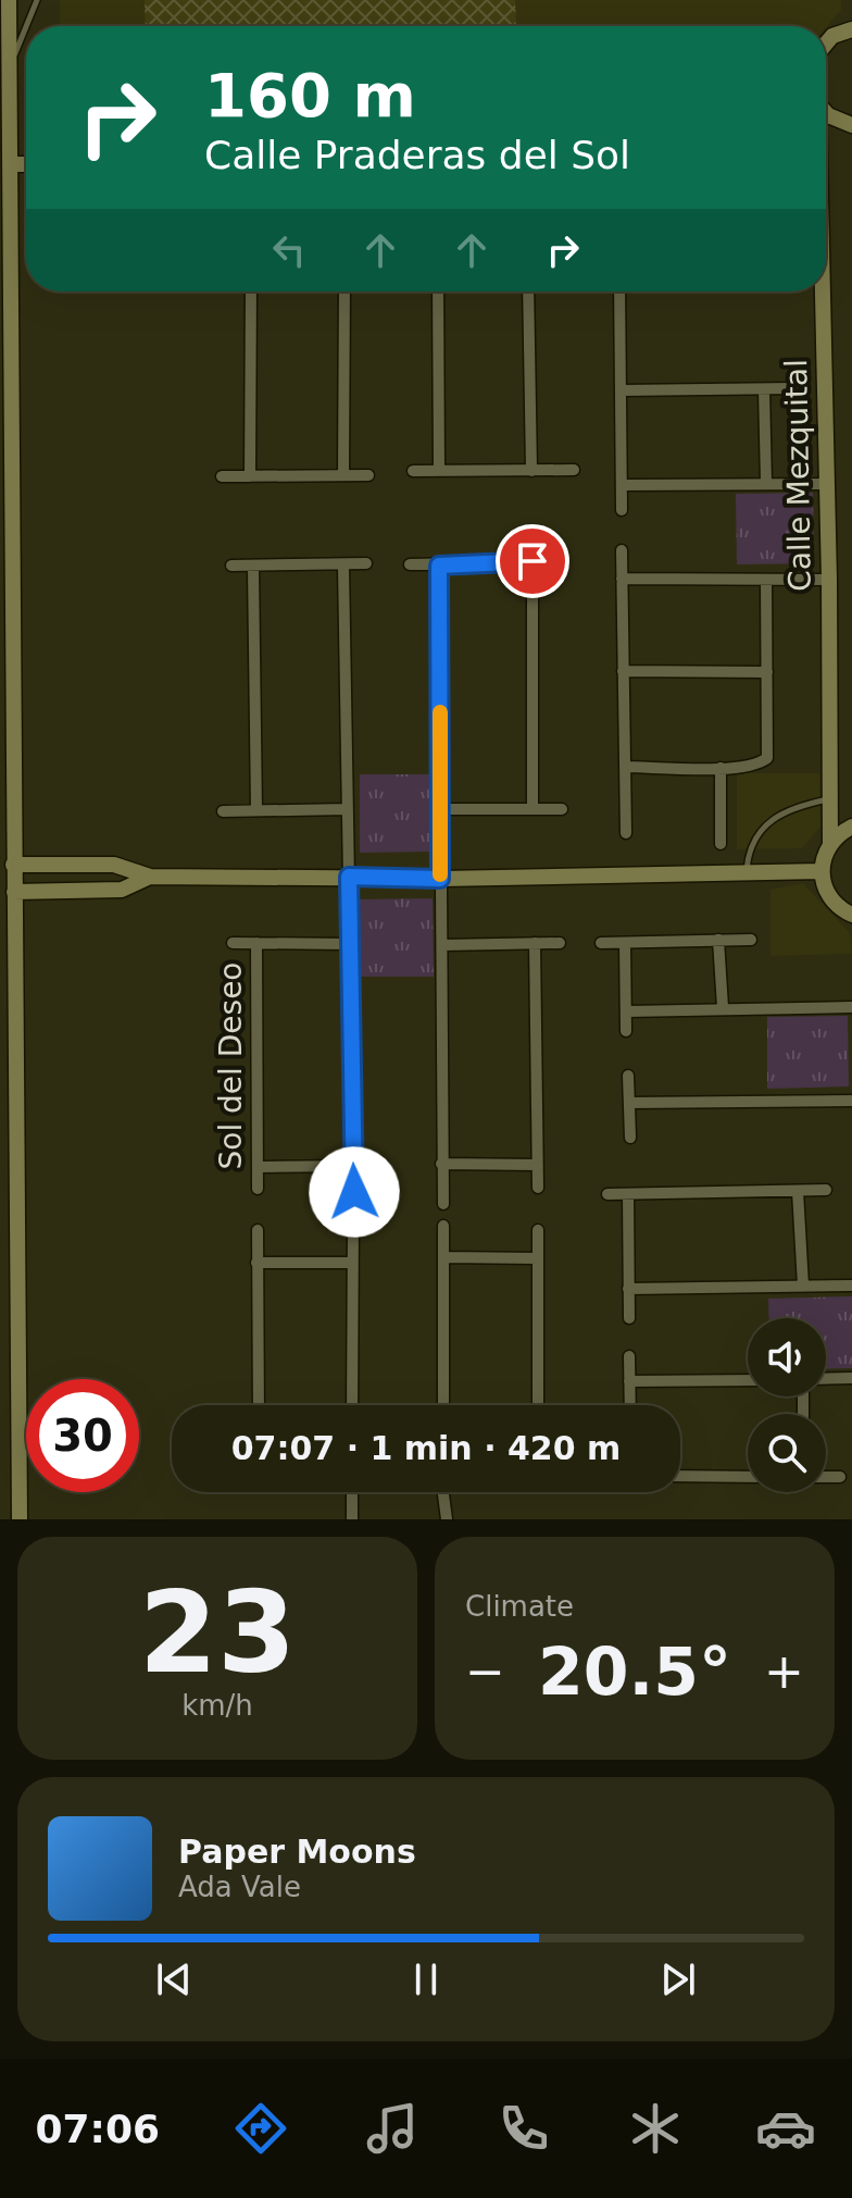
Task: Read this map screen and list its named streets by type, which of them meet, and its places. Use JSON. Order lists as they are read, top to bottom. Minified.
{"streets":{"street":["Calle Mezquital","Sol del Deseo"]},"page":{"turn":["160 m","Calle Praderas del Sol"],"limit":"30","trip":"07:07 · 1 min · 420 m","tile":[["23","km/h"],"Climate"],"heat":["−","20.5°","+"],"song":["Paper Moons","Ada Vale"],"tabs":"07:06"}}
